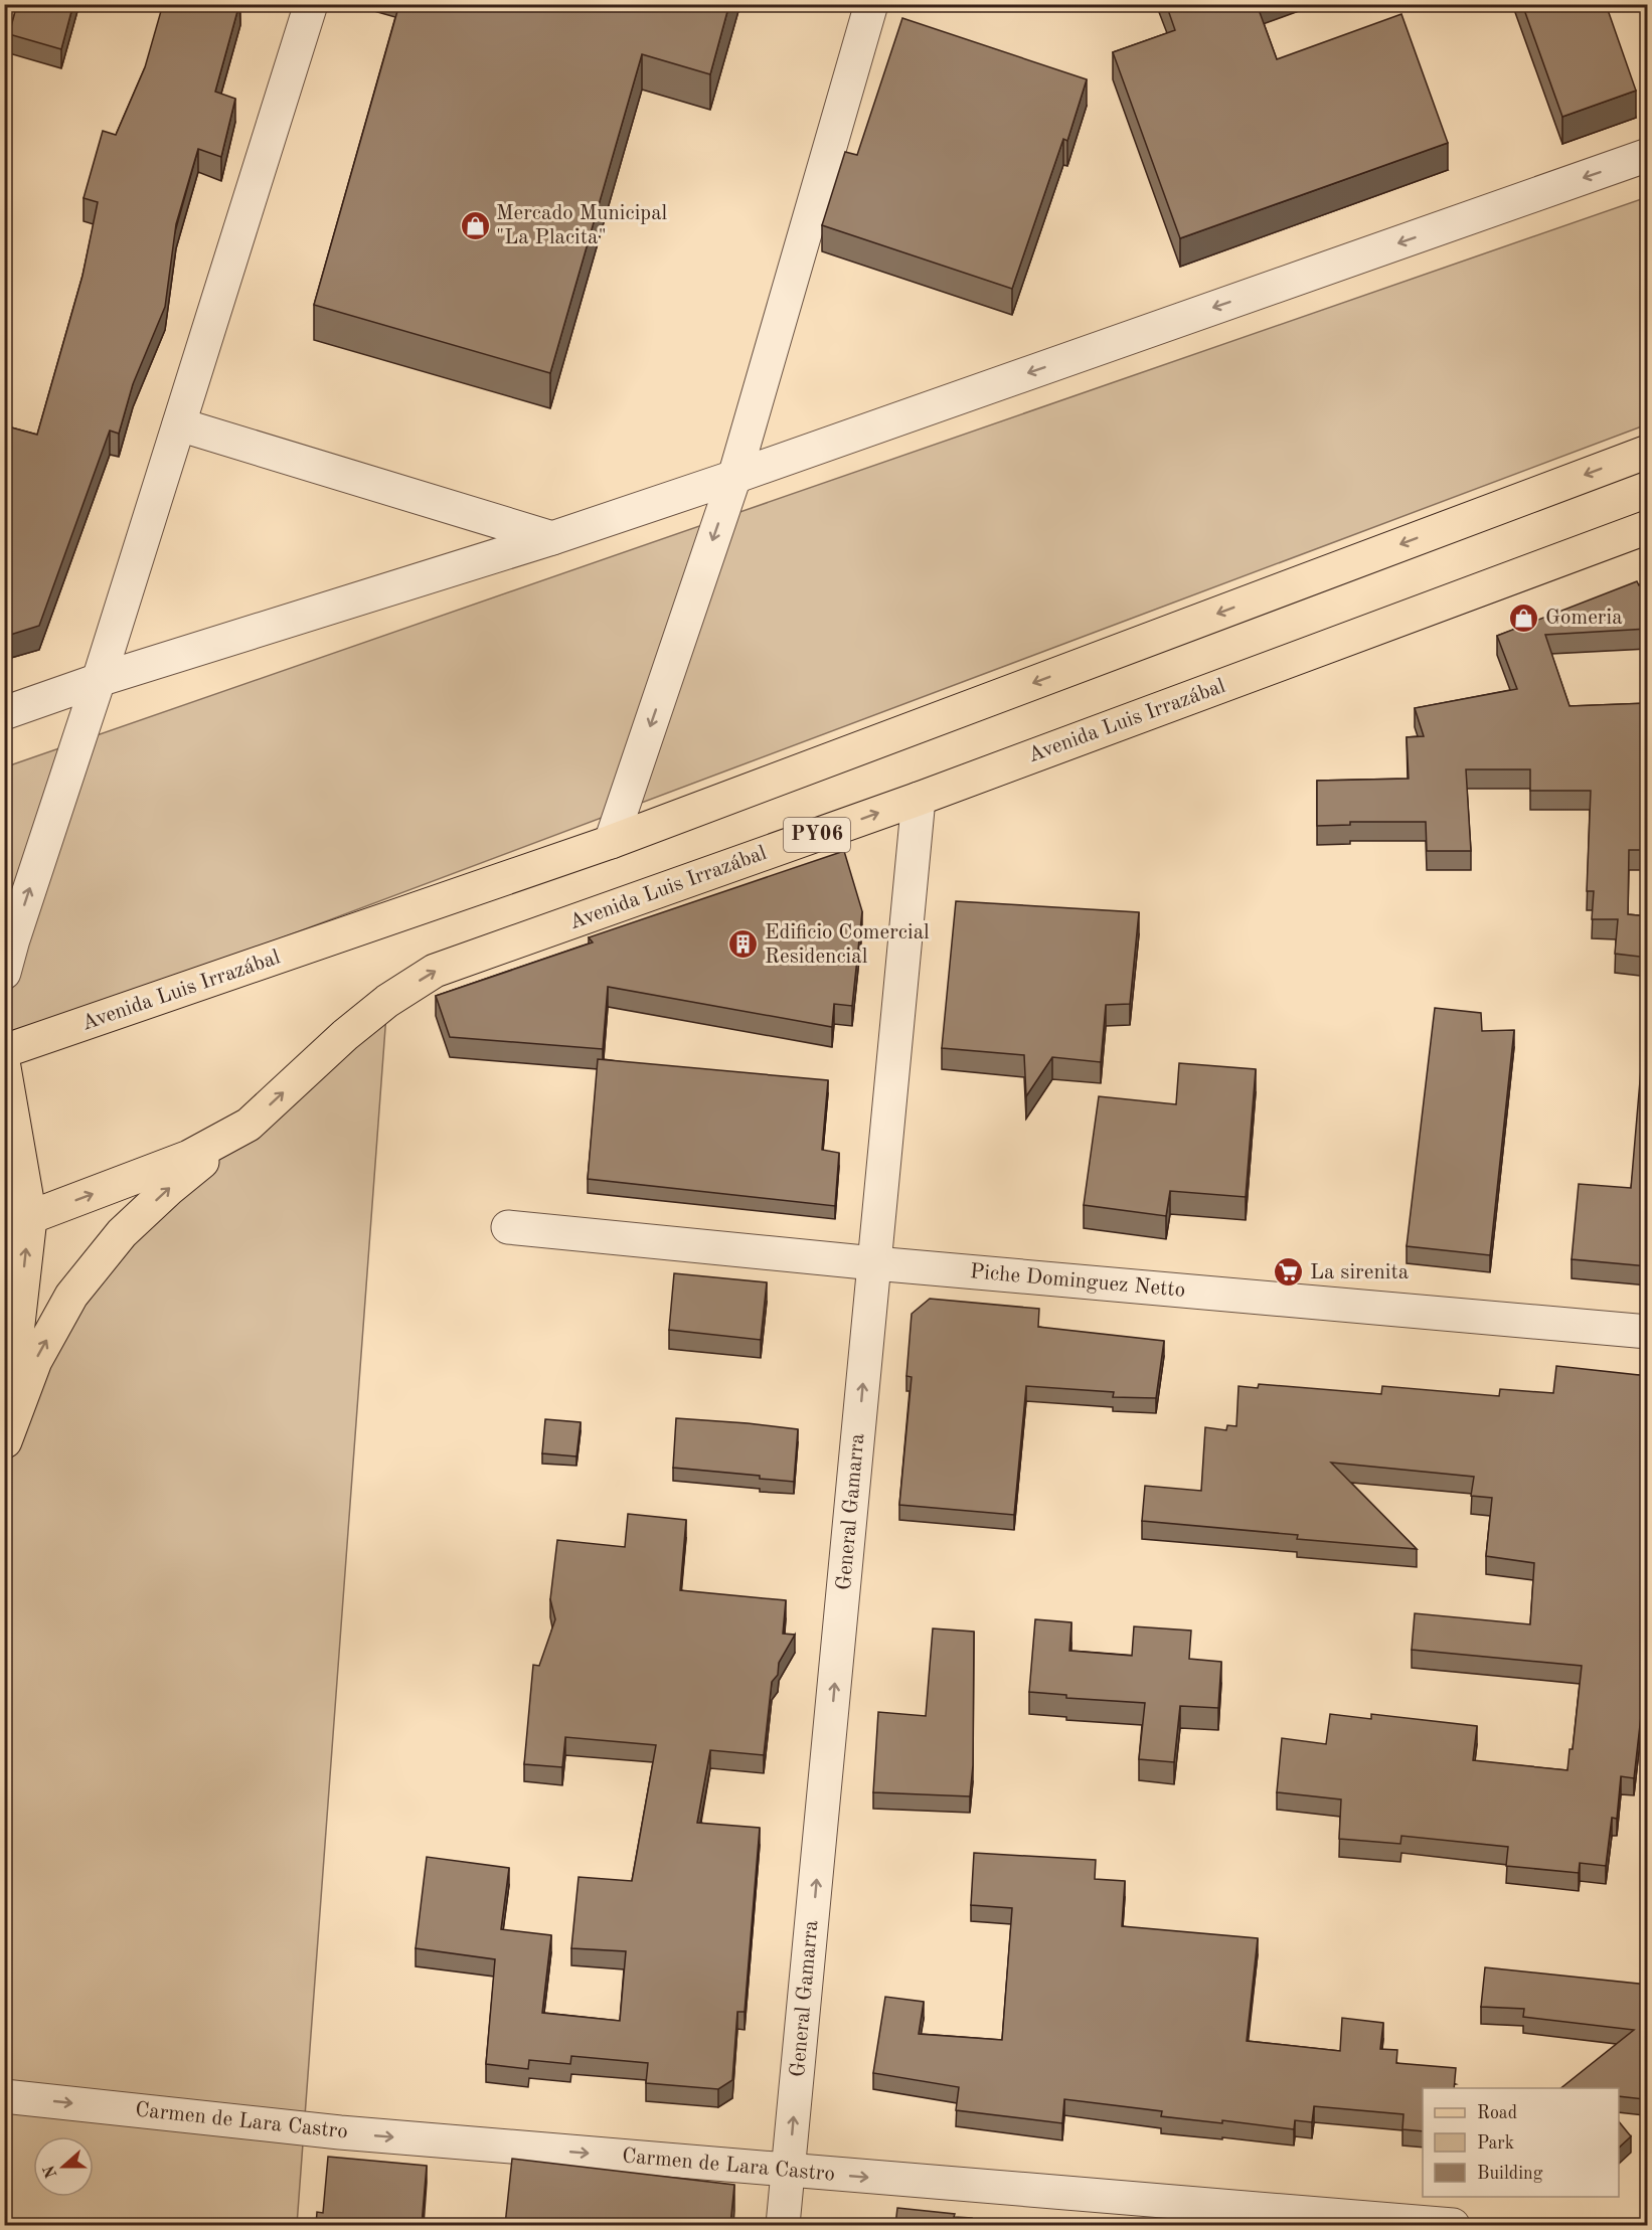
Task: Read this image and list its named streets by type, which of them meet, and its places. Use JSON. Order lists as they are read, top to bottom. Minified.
{"streets":{"main road":["Avenida Luis Irrazábal","PY06"],"street":["Piche Dominguez Netto","General Gamarra","Carmen de Lara Castro"]},"crossings":[["Avenida Luis Irrazábal","General Gamarra"],["Piche Dominguez Netto","General Gamarra"],["General Gamarra","Carmen de Lara Castro"]],"one_way":["General Gamarra","Carmen de Lara Castro"],"places":{"shop":["Mercado Municipal \"La Placita\"","Gomeria"],"building":["Edificio Comercial Residencial"],"supermarket":["La sirenita"]},"legend":["Road","Park","Building"],"north":"left"}
